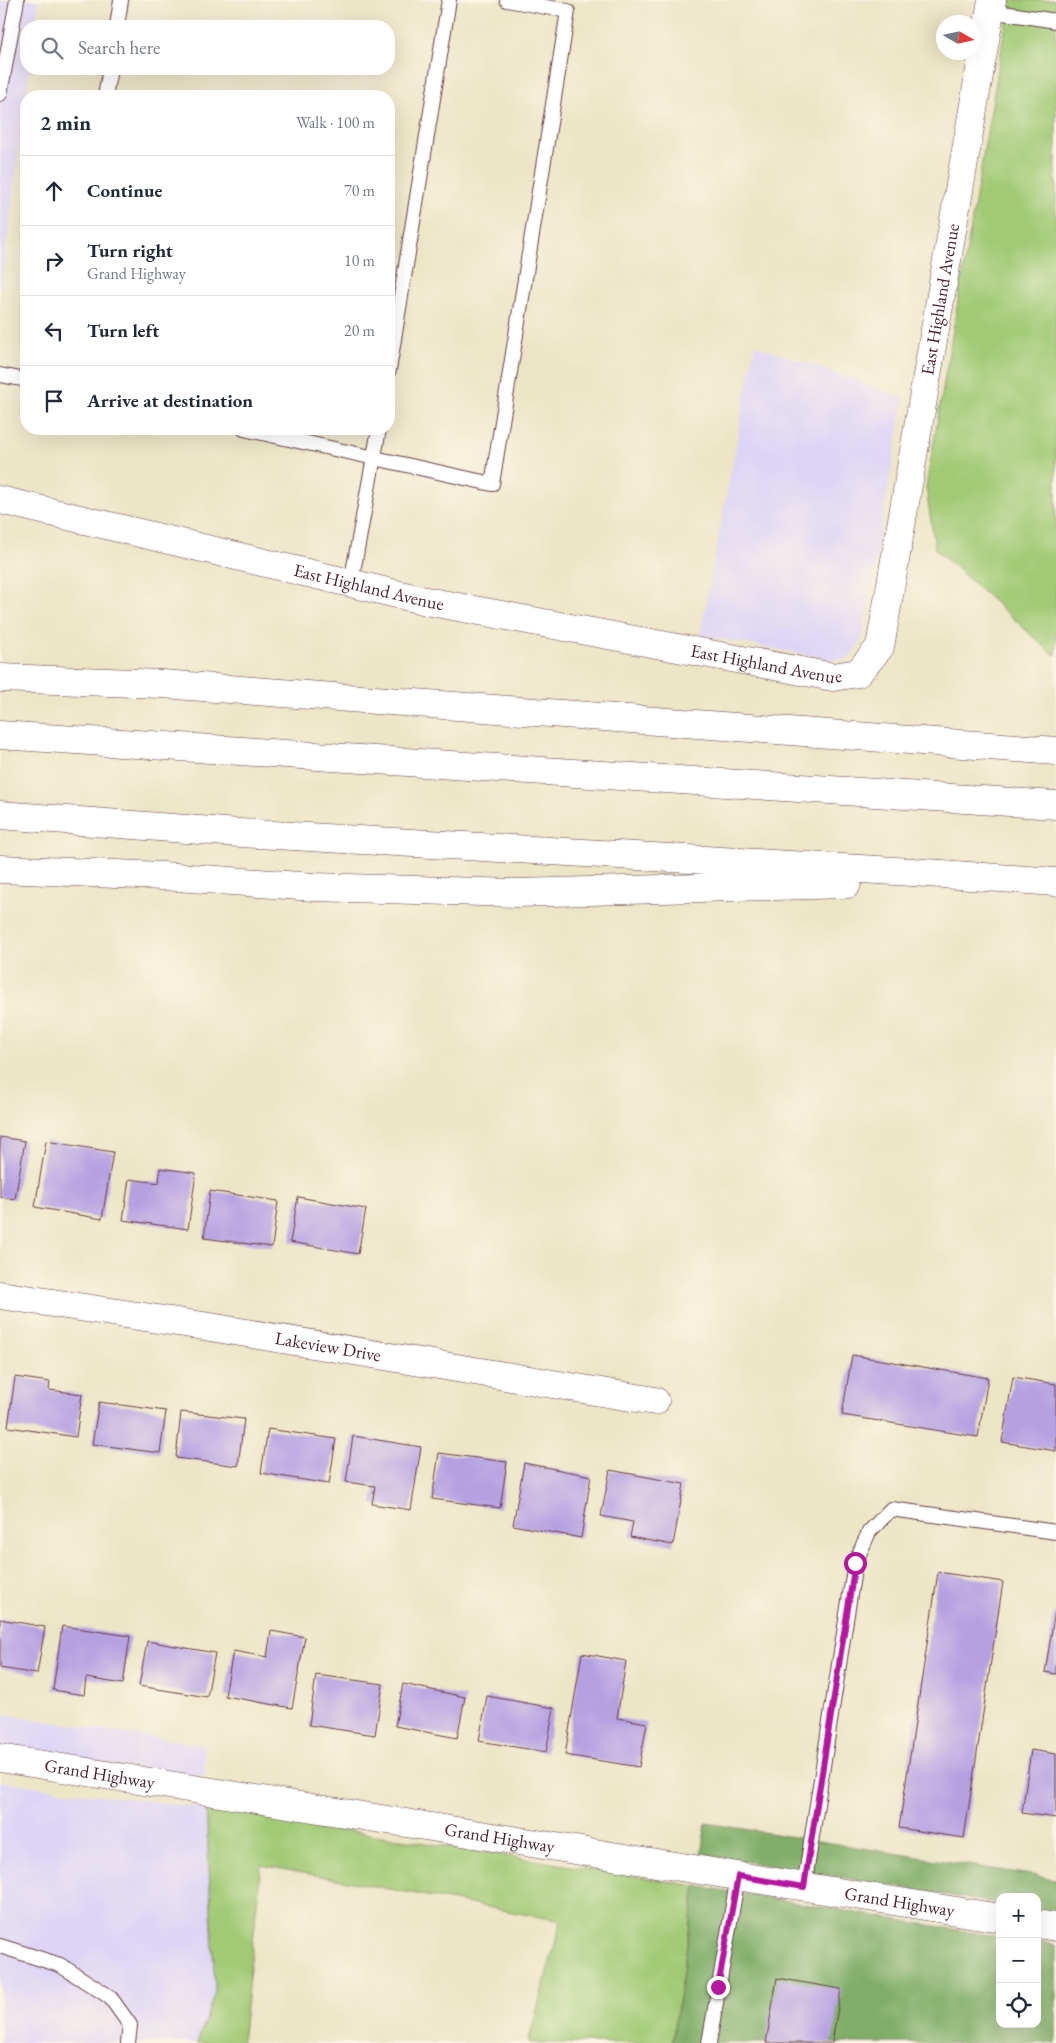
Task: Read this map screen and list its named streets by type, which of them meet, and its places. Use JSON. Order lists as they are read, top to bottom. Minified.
{"streets":{"main road":["East Highland Avenue","Lakeview Drive","Grand Highway"]},"north":"right","page":{"search":"Search here","heading":["2 min","Walk · 100 m"],"list":[["Continue","70 m"],["Turn right","Grand Highway","10 m"],["Turn left","20 m"],"Arrive at destination"],"map_buttons":["+","−"]}}
